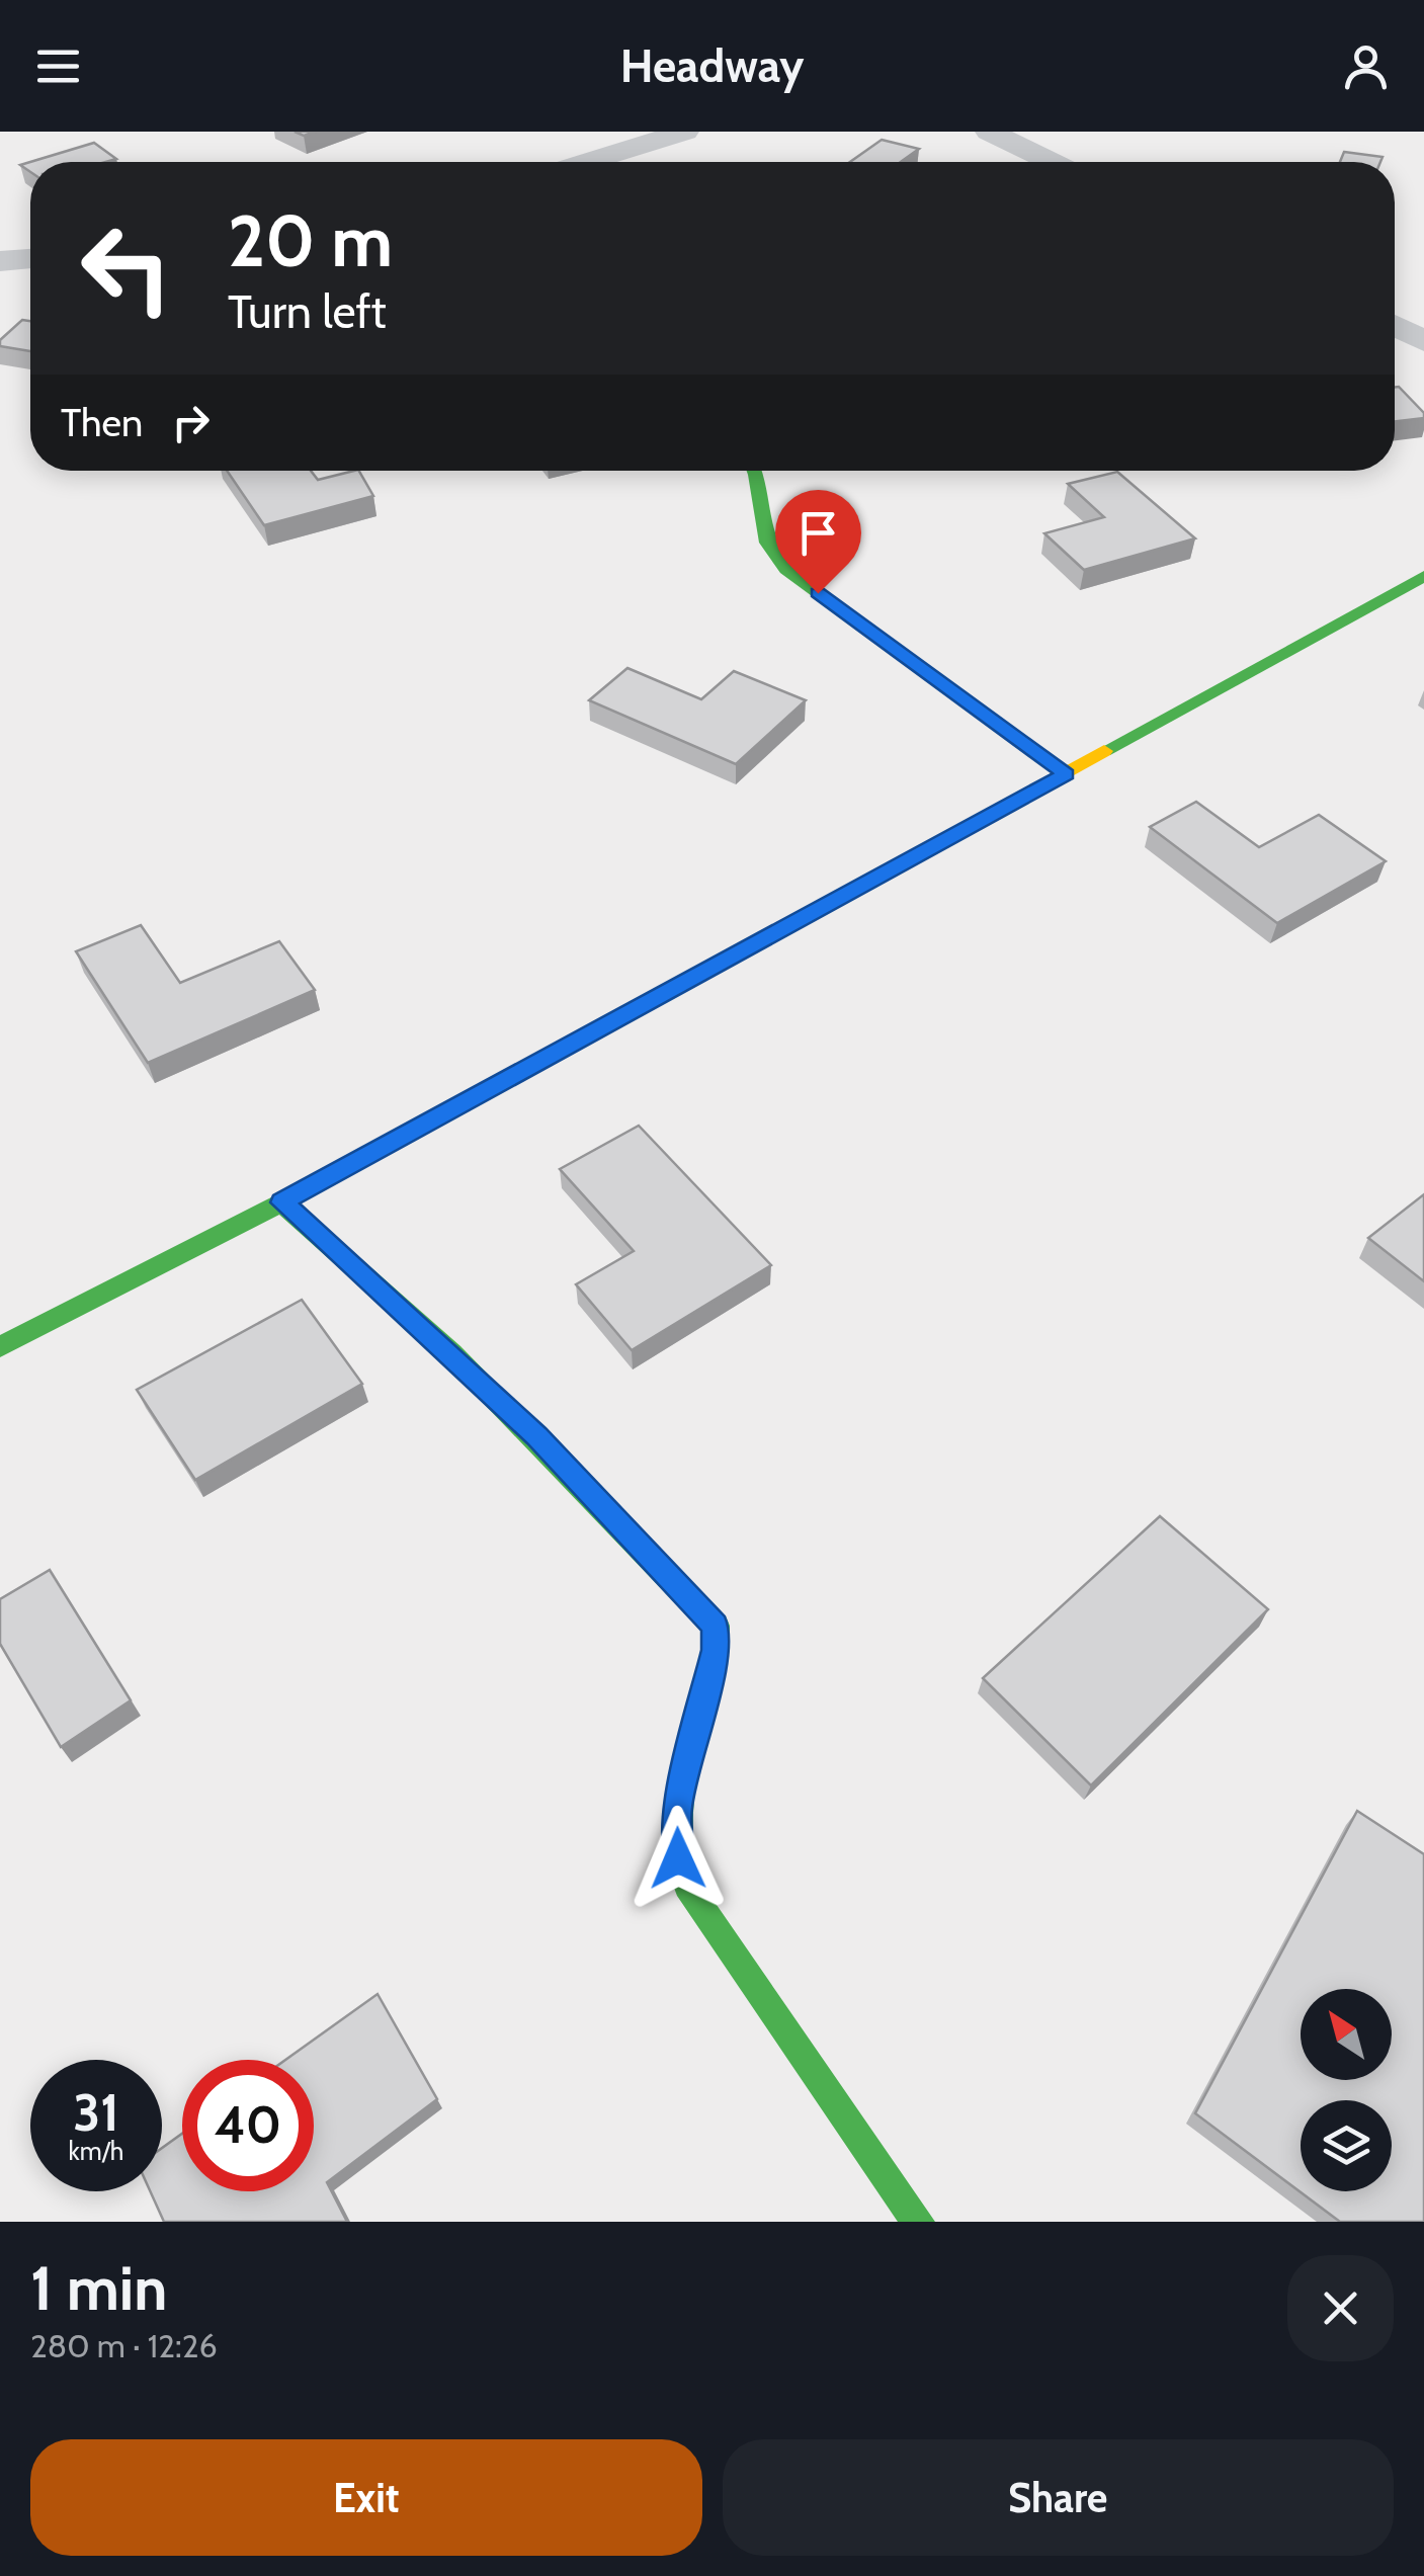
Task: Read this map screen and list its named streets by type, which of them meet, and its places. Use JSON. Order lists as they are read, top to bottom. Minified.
{"north":"top left","page":{"header":"Headway","turn":["20 m","Turn left"],"then":"Then","speed":"31 km/h","limit":"40","heading":["1 min","280 m · 12:26"],"buttons":["Exit","Share"]}}
